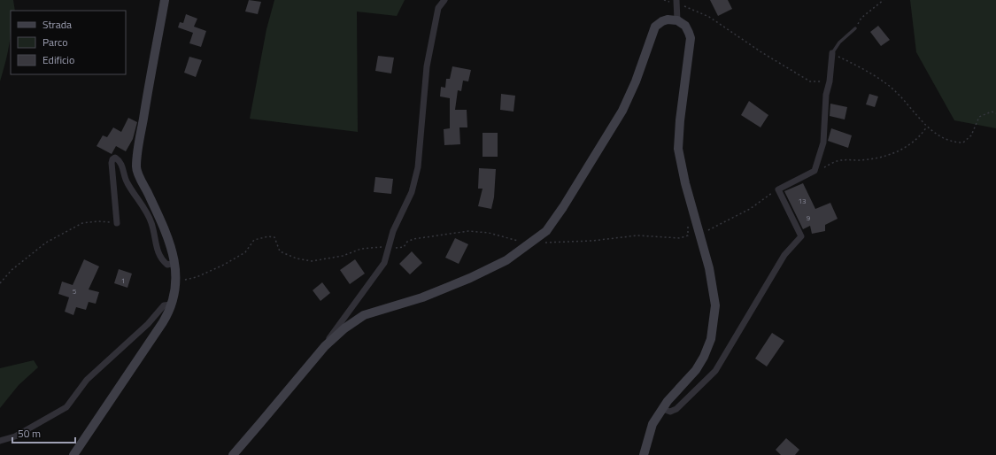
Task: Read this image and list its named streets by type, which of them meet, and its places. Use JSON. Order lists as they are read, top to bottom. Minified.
{"house_numbers":["13","9","1","5"],"legend":["Strada","Parco","Edificio"],"scale_bar":"50 m"}
